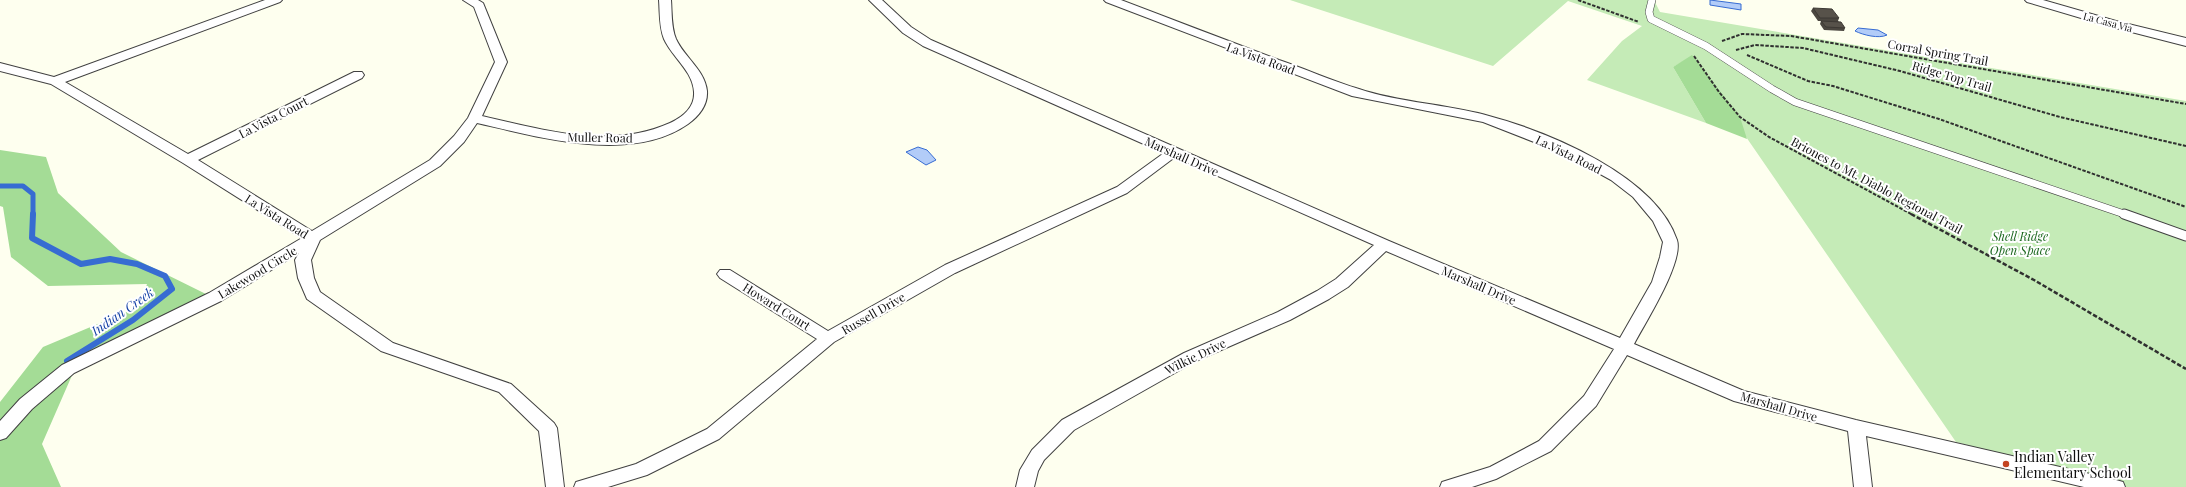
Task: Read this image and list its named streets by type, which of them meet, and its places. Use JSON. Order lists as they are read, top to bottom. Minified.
{"streets":{"street":["La Casa Via","La Vista Road","La Vista Court","Muller Road","Marshall Drive","Lakewood Circle","Howard Court","Russell Drive","Wilkie Drive"],"path":["Corral Spring Trail","Ridge Top Trail","Briones to Mt. Diablo Regional Trail"]},"crossings":[["Corral Spring Trail","Ridge Top Trail"],["Corral Spring Trail","Briones to Mt. Diablo Regional Trail"],["La Vista Road","La Vista Court"],["La Vista Road","Marshall Drive"],["La Vista Road","Lakewood Circle"],["Muller Road","Lakewood Circle"],["Marshall Drive","Russell Drive"],["Marshall Drive","Wilkie Drive"],["Howard Court","Russell Drive"]],"water":["Indian Creek"],"parks":["Shell Ridge Open Space"],"places":["Indian Valley Elementary School"]}
